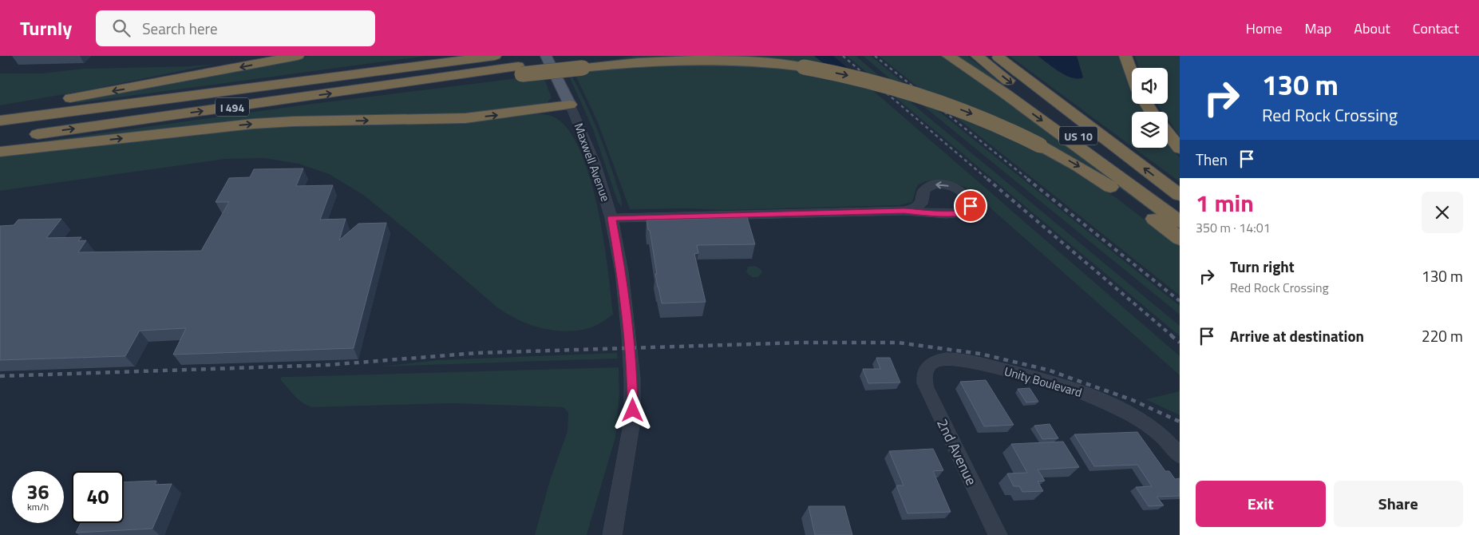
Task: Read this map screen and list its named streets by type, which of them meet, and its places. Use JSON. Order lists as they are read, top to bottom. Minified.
{"streets":{"highway":["I 494","US 10"],"main road":["Maxwell Avenue"],"street":["Unity Boulevard","2nd Avenue"]},"crossings":[["Unity Boulevard","2nd Avenue"]],"page":{"header":"Turnly","search":"Search here","nav":["Home","Map","About","Contact"],"turn":["130 m","Red Rock Crossing"],"then":"Then","heading":["1 min","350 m · 14:01"],"list":[{"name":"Turn right","note":"Red Rock Crossing","value":"130 m"},{"name":"Arrive at destination","value":"220 m"}],"speed":"36 km/h","limit":"40","buttons":["Exit","Share"]}}
